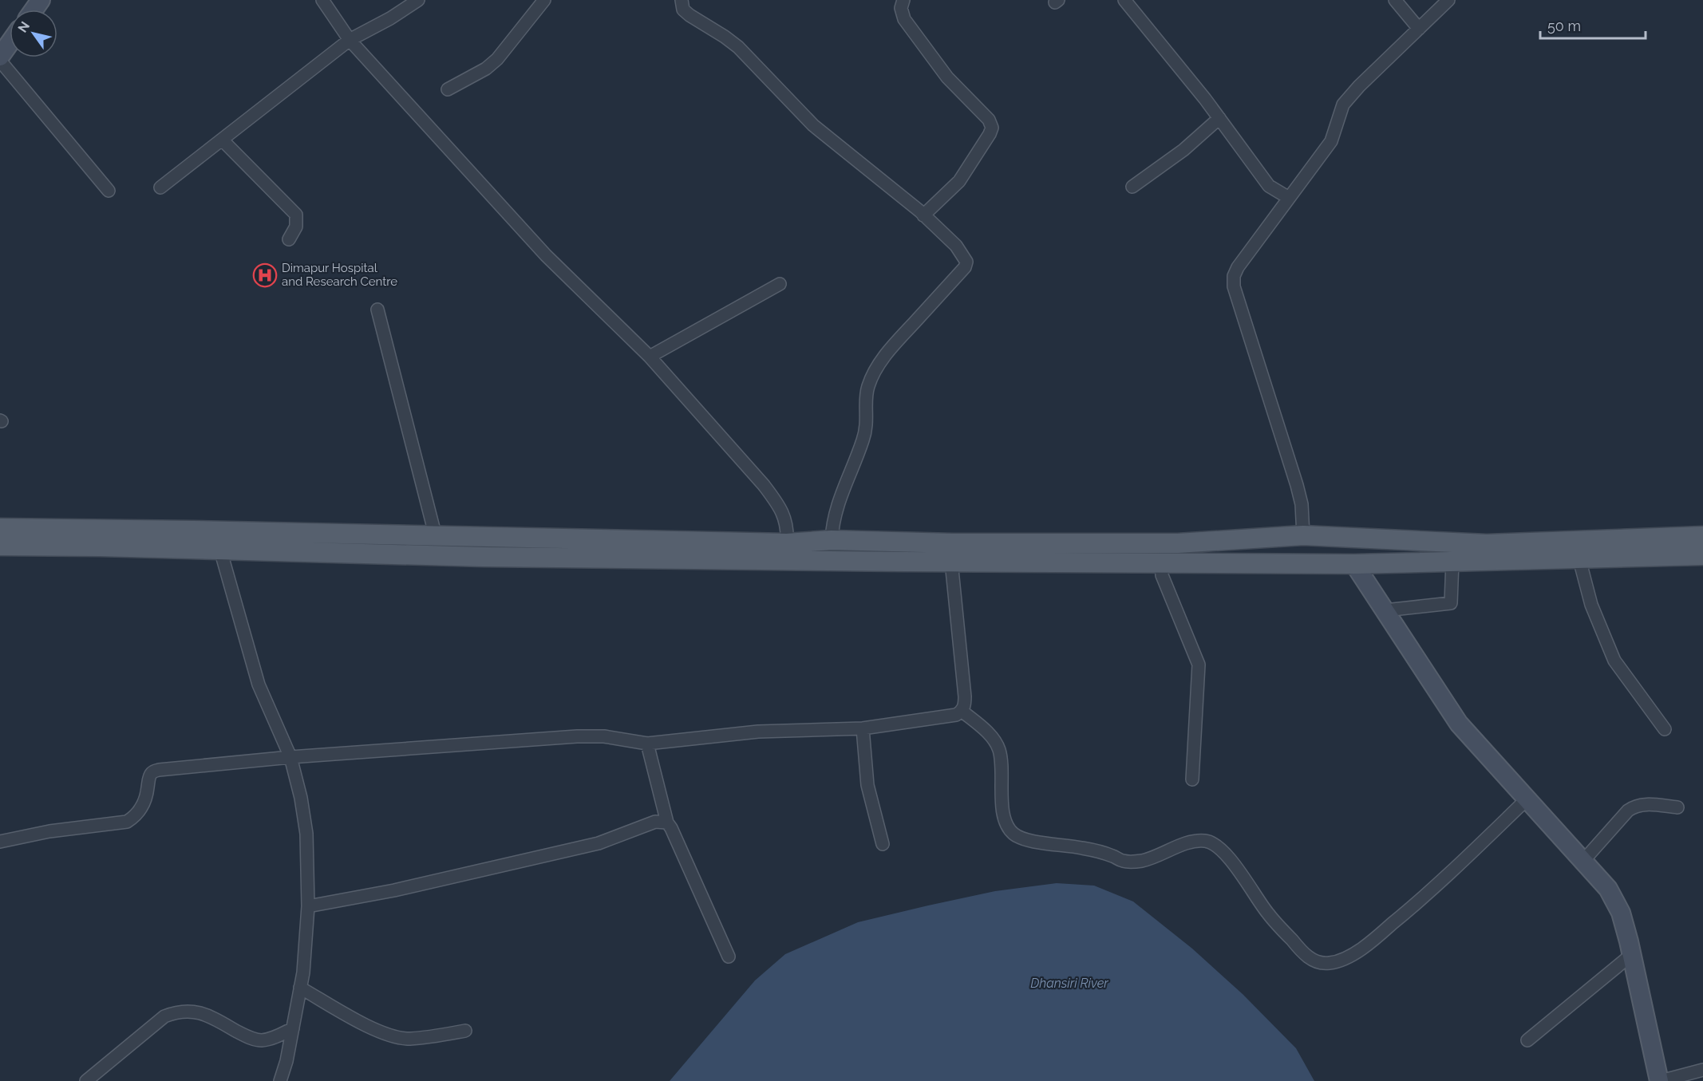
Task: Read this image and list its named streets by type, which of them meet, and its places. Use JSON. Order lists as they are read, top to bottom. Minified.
{"water":["Dhansiri River"],"places":{"hospital":["Dimapur Hospital and Research Centre"]},"scale_bar":"50 m","north":"top left"}
